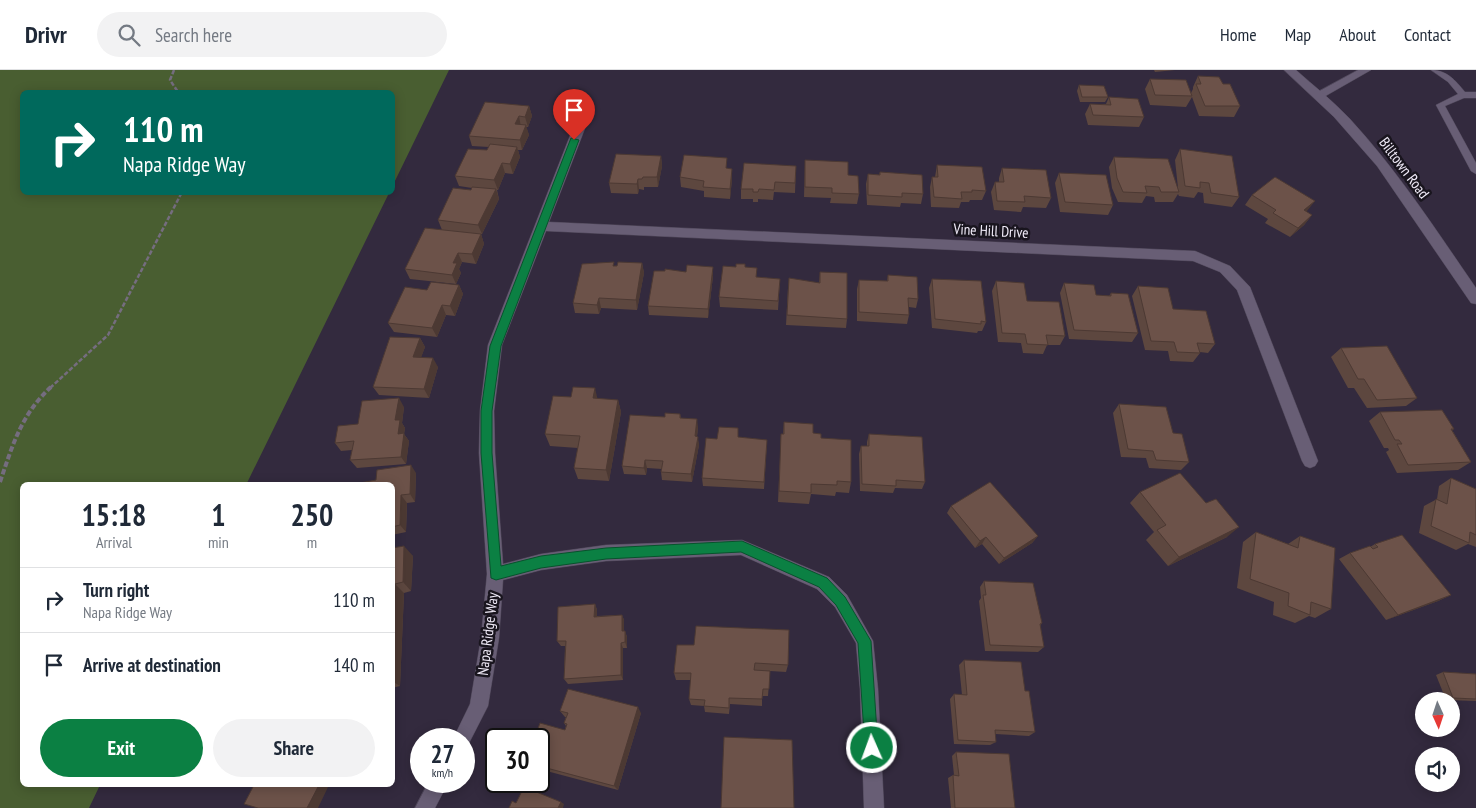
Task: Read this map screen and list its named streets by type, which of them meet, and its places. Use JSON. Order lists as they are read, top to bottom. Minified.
{"streets":{"street":["Billtown Road","Vine Hill Drive","Napa Ridge Way"]},"crossings":[["Vine Hill Drive","Napa Ridge Way"]],"north":"bottom","page":{"header":"Drivr","search":"Search here","nav":["Home","Map","About","Contact"],"turn":["110 m","Napa Ridge Way"],"eta":["15:18","Arrival","1","min","250","m"],"list":[{"name":"Turn right","note":"Napa Ridge Way","value":"110 m"},{"name":"Arrive at destination","value":"140 m"}],"buttons":["Exit","Share"],"speed":"27 km/h","limit":"30"}}
